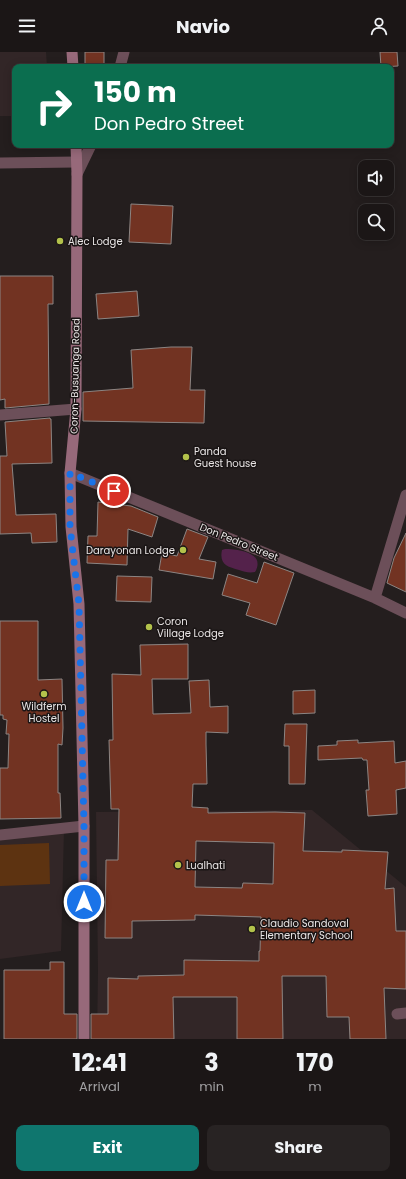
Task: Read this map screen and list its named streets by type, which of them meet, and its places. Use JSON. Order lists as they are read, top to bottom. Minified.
{"streets":{"main road":["Coron-Busuanga Road"],"street":["Don Pedro Street"]},"crossings":[["Coron-Busuanga Road","Don Pedro Street"]],"places":["Alec Lodge","Panda Guest house","Darayonan Lodge","Coron Village Lodge","Wildferm Hostel","Lualhati","Claudio Sandoval Elementary School"],"page":{"header":"Navio","turn":["150 m","Don Pedro Street"],"eta":["12:41","Arrival","3","min","170","m"],"buttons":["Exit","Share"]}}
